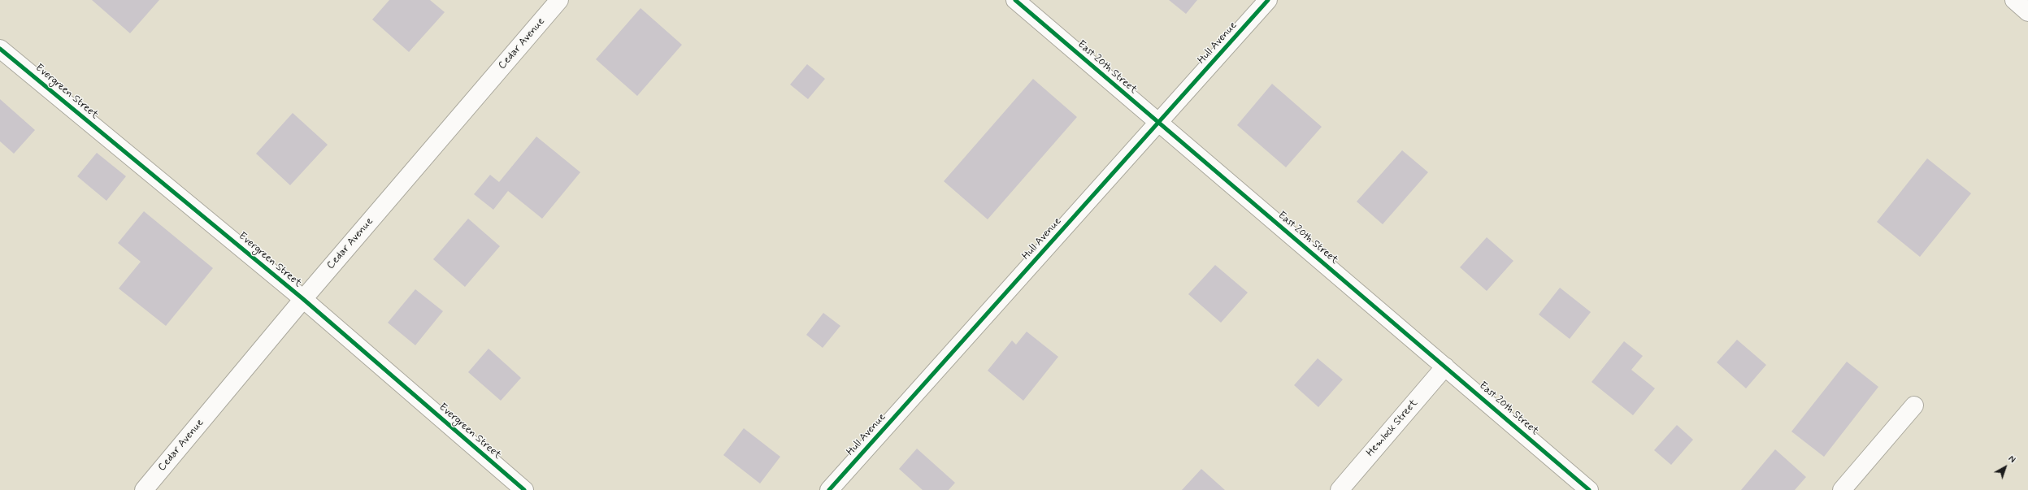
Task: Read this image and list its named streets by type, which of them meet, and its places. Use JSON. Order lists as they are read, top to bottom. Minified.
{"streets":{"street":["Hull Avenue","Cedar Avenue","East 20th Street","Evergreen Street","Hemlock Street"]},"crossings":[["Hull Avenue","East 20th Street"],["Cedar Avenue","Evergreen Street"],["East 20th Street","Hemlock Street"]],"north":"top right"}
